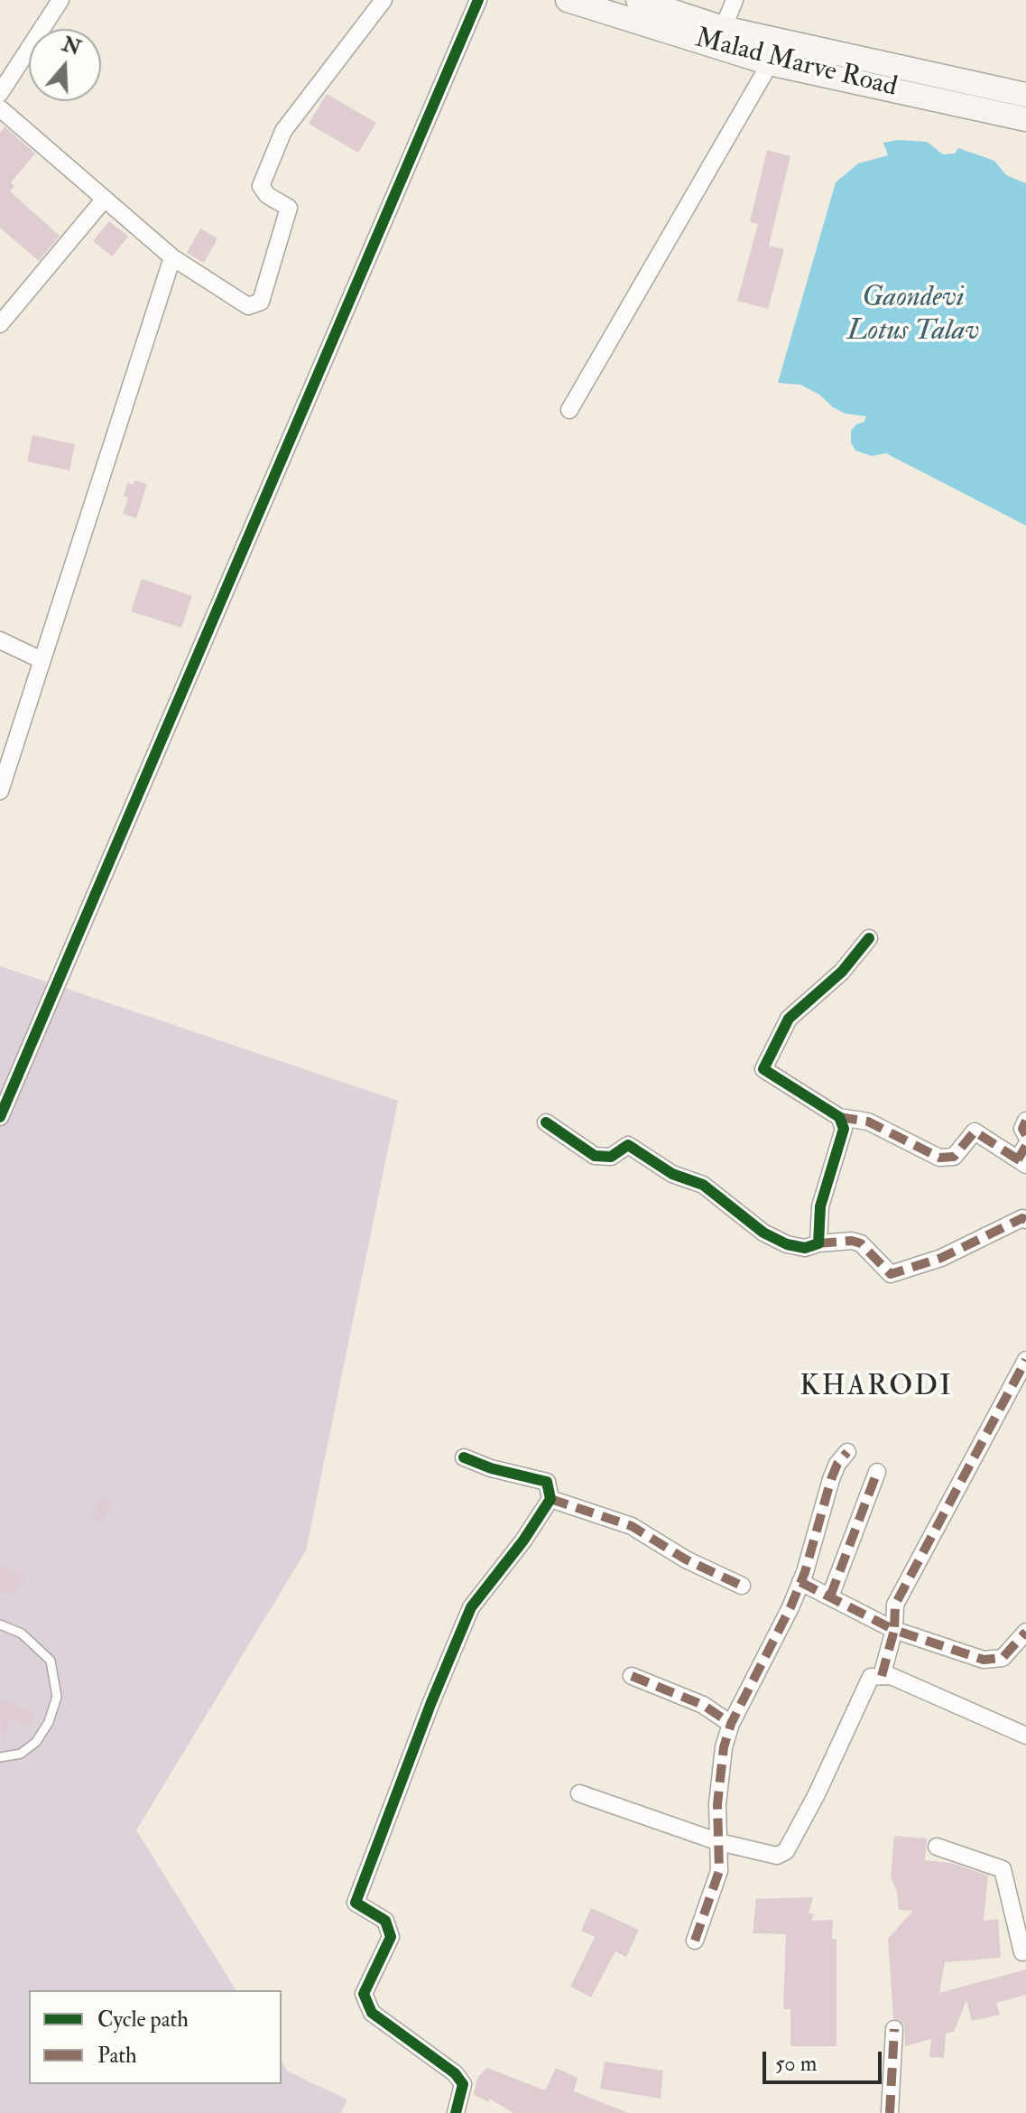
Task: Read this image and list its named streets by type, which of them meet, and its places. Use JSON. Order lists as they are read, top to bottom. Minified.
{"streets":{"main road":["Malad Marve Road"]},"districts":["KHARODI"],"water":["Gaondevi Lotus Talav"],"legend":["Cycle path","Path"],"scale_bar":"50 m","north":"top"}
